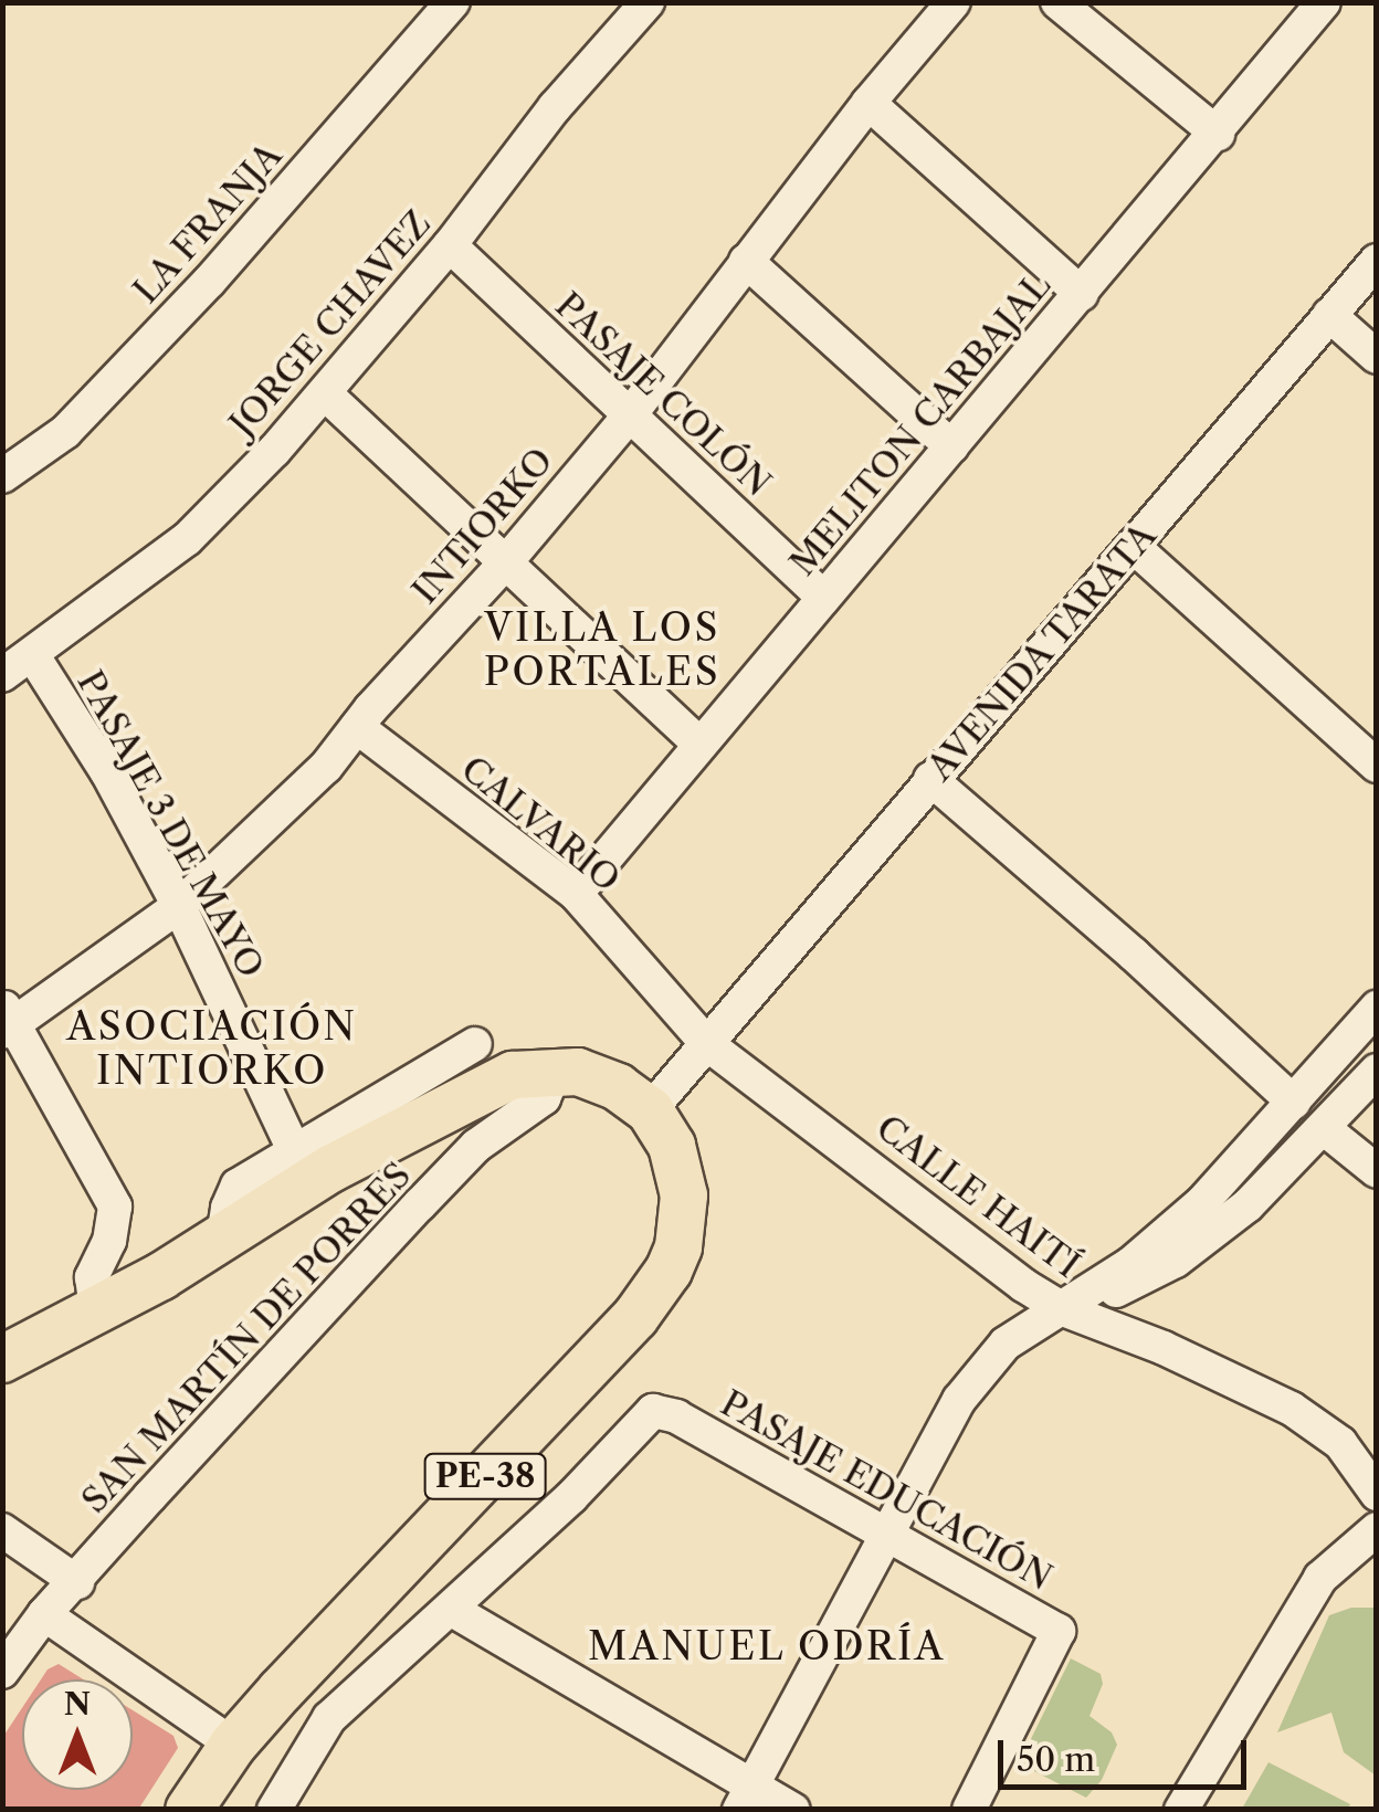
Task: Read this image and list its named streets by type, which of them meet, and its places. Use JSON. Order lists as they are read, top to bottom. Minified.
{"streets":{"highway":["PE-38"],"street":["LA FRANJA","JORGE CHAVEZ","PASAJE COLÓN","MELITON CARBAJAL","INTIORKO","AVENIDA TARATA","PASAJE 3 DE MAYO","CALVARIO","CALLE HAITÍ","SAN MARTÍN DE PORRES","PASAJE EDUCACIÓN"]},"crossings":[["JORGE CHAVEZ","PASAJE COLÓN"],["JORGE CHAVEZ","PASAJE 3 DE MAYO"],["PASAJE COLÓN","MELITON CARBAJAL"],["PASAJE COLÓN","INTIORKO"],["MELITON CARBAJAL","CALVARIO"],["INTIORKO","PASAJE 3 DE MAYO"],["INTIORKO","CALVARIO"],["AVENIDA TARATA","CALVARIO"],["AVENIDA TARATA","CALLE HAITÍ"],["AVENIDA TARATA","PE-38"],["CALVARIO","CALLE HAITÍ"],["SAN MARTÍN DE PORRES","PE-38"]],"districts":["VILLA LOS PORTALES","ASOCIACIÓN INTIORKO","MANUEL ODRÍA"],"scale_bar":"50 m","north":"top"}
